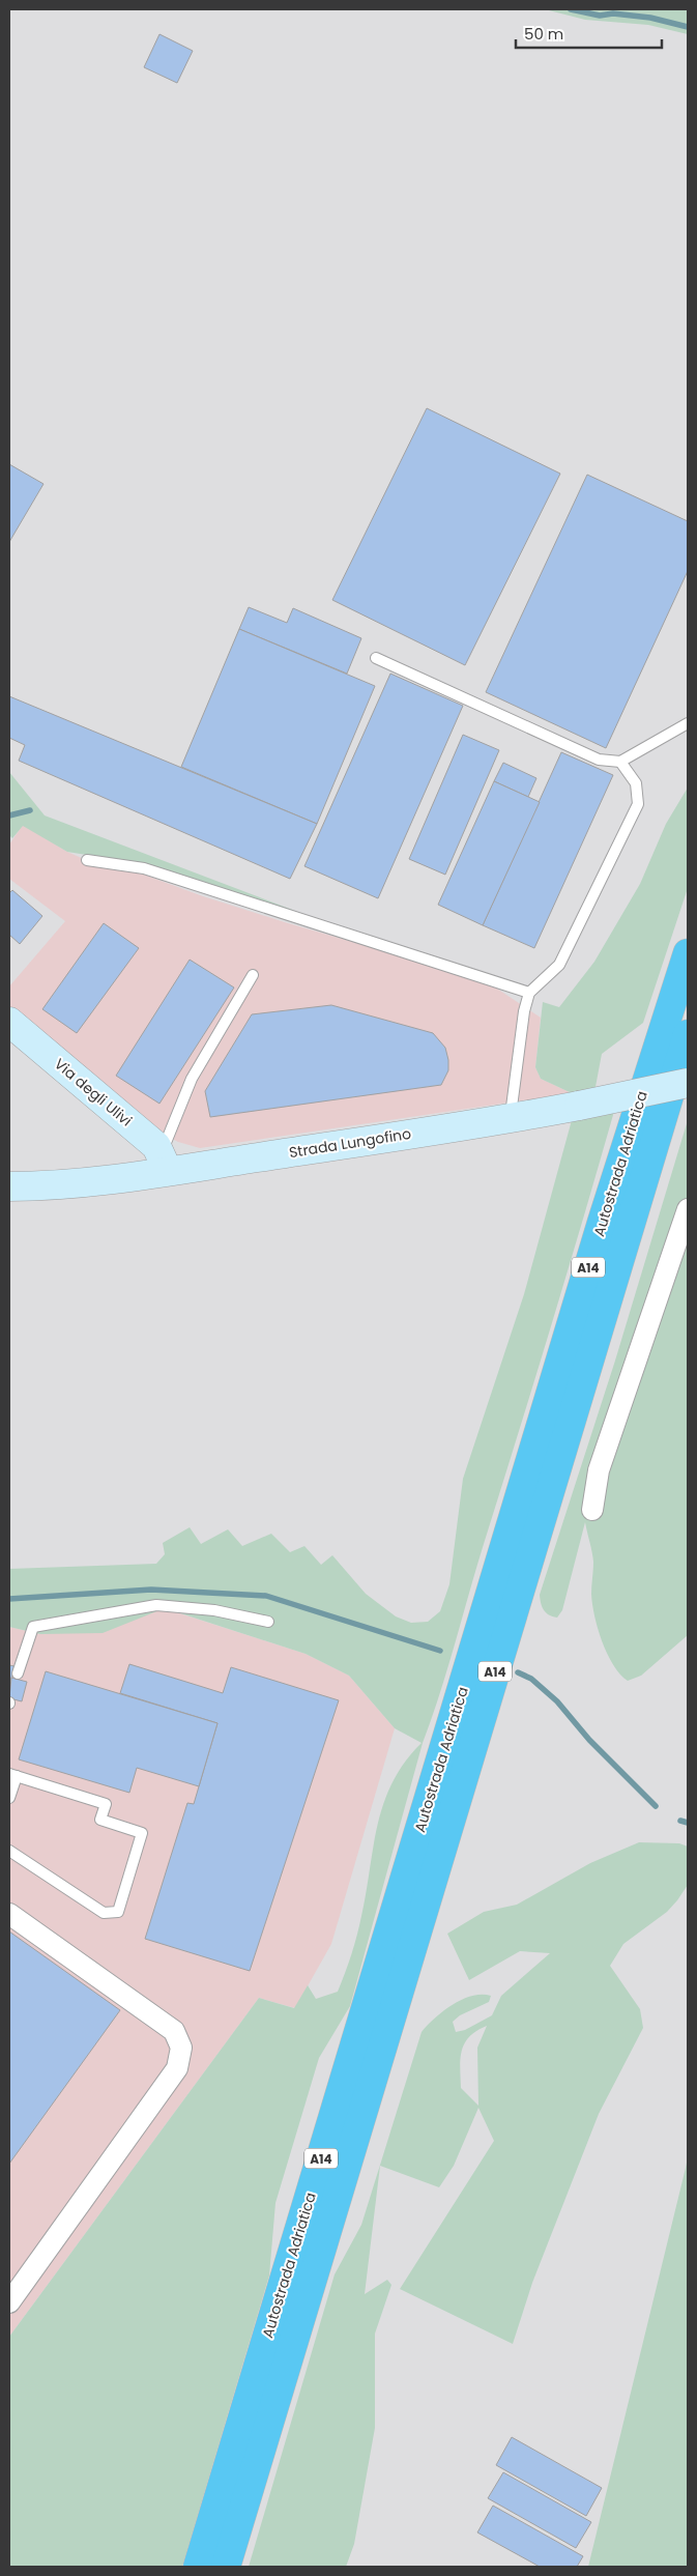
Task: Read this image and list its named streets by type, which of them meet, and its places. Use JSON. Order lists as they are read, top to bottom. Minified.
{"streets":{"highway":["Autostrada Adriatica","A14"],"main road":["Via degli Ulivi","Strada Lungofino"]},"crossings":[["Via degli Ulivi","Strada Lungofino"]],"scale_bar":"50 m"}
